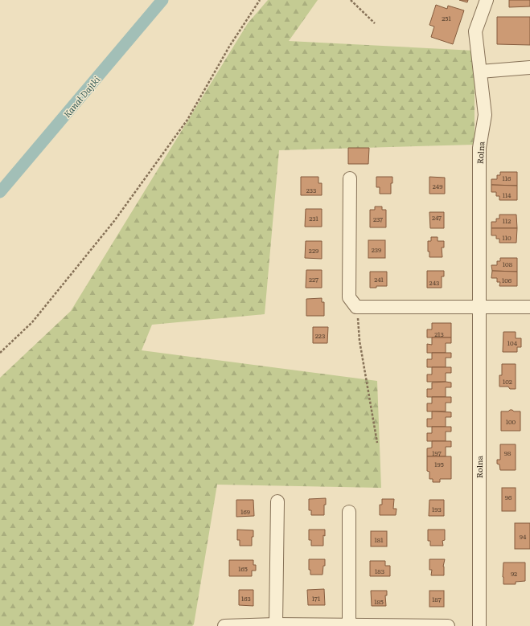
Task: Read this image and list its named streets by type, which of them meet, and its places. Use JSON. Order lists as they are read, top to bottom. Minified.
{"streets":{"street":["Rolna"]},"water":["Kanał Dajtki"],"house_numbers":["251","116","249","233","114","247","231","237","112","110","239","229","108","227","241","106","243","213","223","104","102","100","197","98","195","96","193","169","94","181","165","183","92","163","171","187","185"]}
